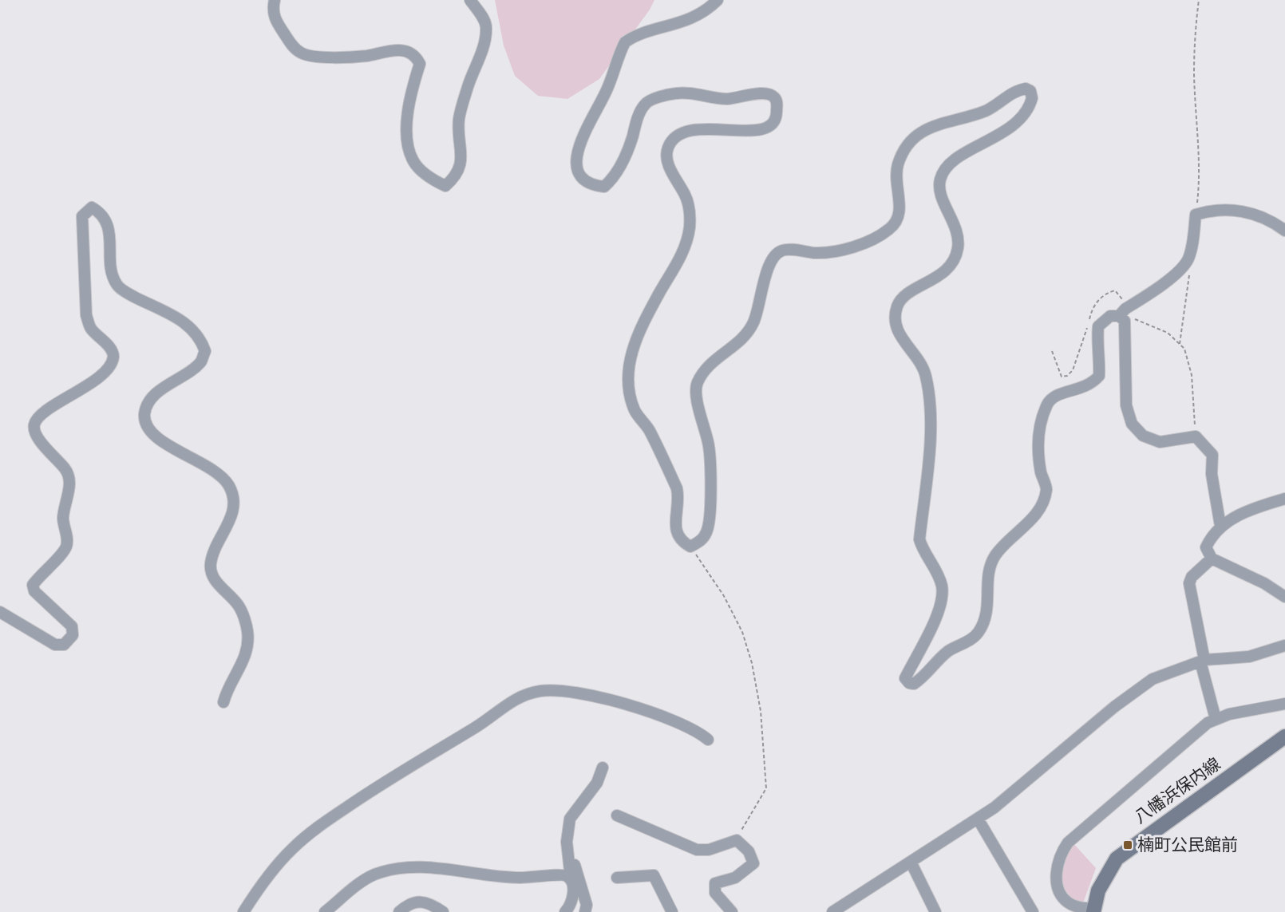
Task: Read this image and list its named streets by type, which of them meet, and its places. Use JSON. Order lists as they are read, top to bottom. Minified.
{"streets":{"main road":["八幡浜保内線"]},"places":{"transit":["楠町公民館前"]}}
